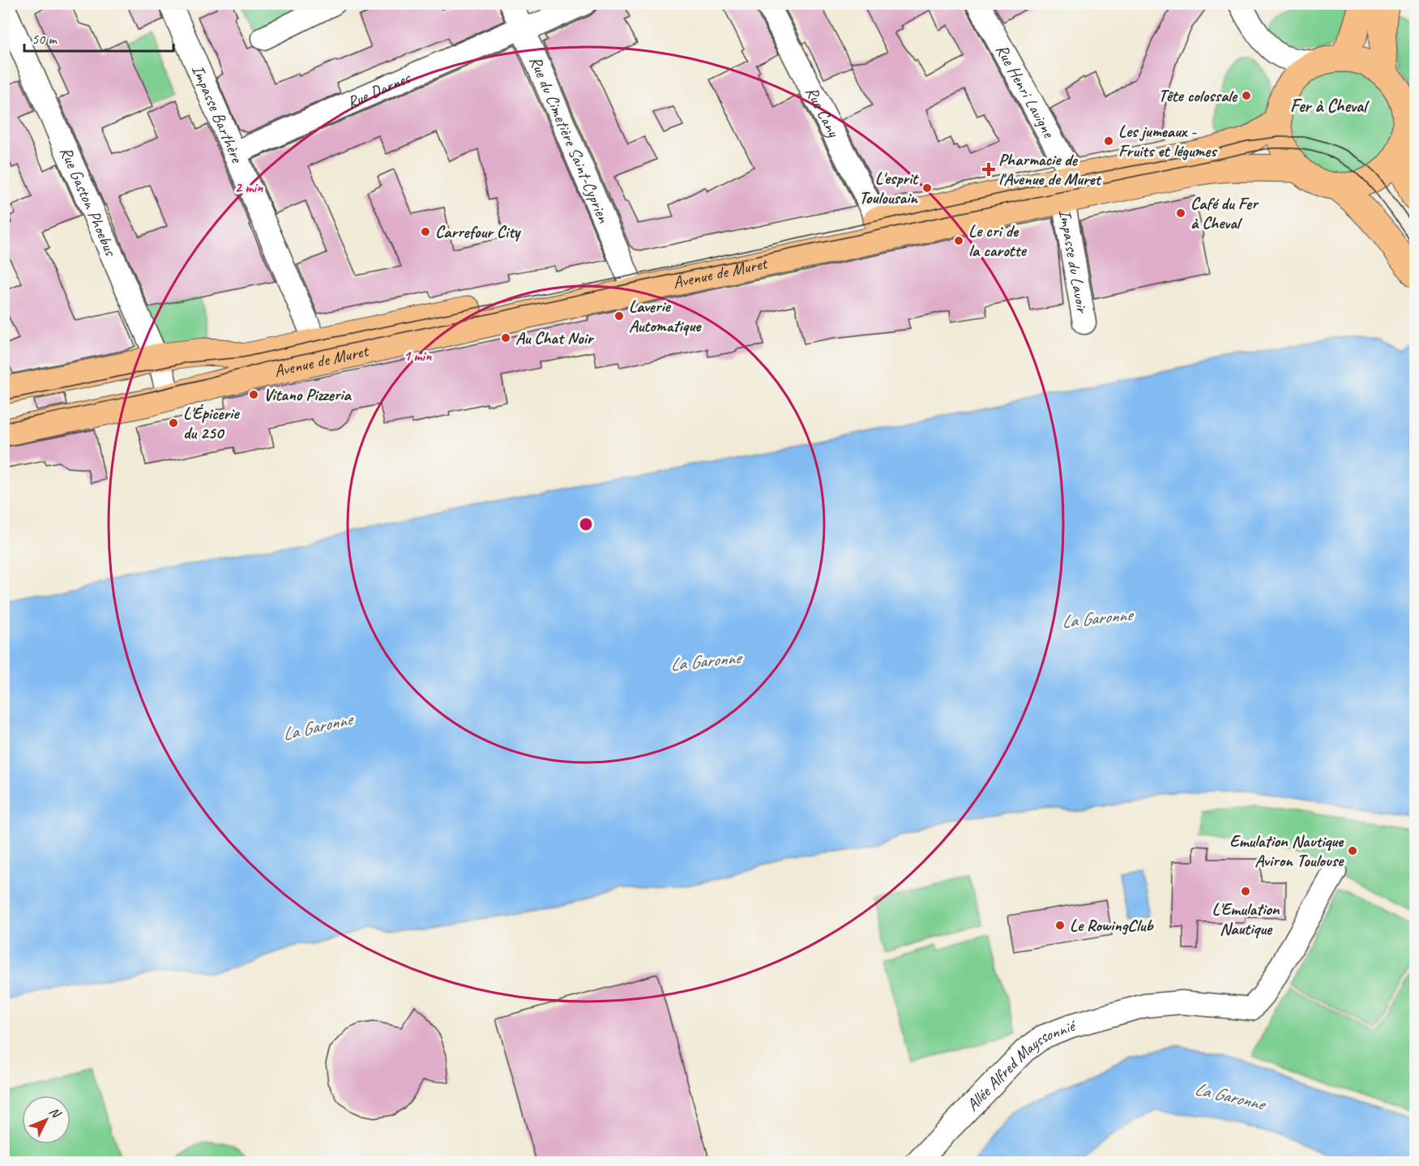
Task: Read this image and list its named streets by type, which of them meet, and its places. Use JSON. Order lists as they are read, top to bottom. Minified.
{"streets":{"main road":["Avenue de Muret"],"street":["Rue Darnes","Rue Henri Lavigne","Rue Cany","Impasse Barthère","Rue du Cimetière Saint-Cyprien","Rue Gaston Phoebus","Impasse du Lavoir","Allée Alfred Mayssonnié"]},"crossings":[["Rue Darnes","Impasse Barthère"],["Rue Darnes","Rue du Cimetière Saint-Cyprien"],["Rue Henri Lavigne","Impasse du Lavoir"],["Rue Henri Lavigne","Avenue de Muret"],["Rue Cany","Avenue de Muret"],["Impasse Barthère","Avenue de Muret"],["Rue du Cimetière Saint-Cyprien","Avenue de Muret"],["Rue Gaston Phoebus","Avenue de Muret"],["Impasse du Lavoir","Avenue de Muret"]],"districts":["Fer à Cheval"],"water":["La Garonne"],"places":{"other":["Tête colossale","Les jumeaux - Fruits et légumes","L'esprit Toulousain","Café du Fer à Cheval","Carrefour City","Le cri de la carotte","Laverie Automatique","Au Chat Noir","Vitano Pizzeria","L'Épicerie du 250","Emulation Nautique Aviron Toulouse","L'Emulation Nautique","Le RowingClub"],"health":["Pharmacie de l'Avenue de Muret"]},"scale_bar":"50 m","north":"top right","rings":["2 min","1 min"]}
